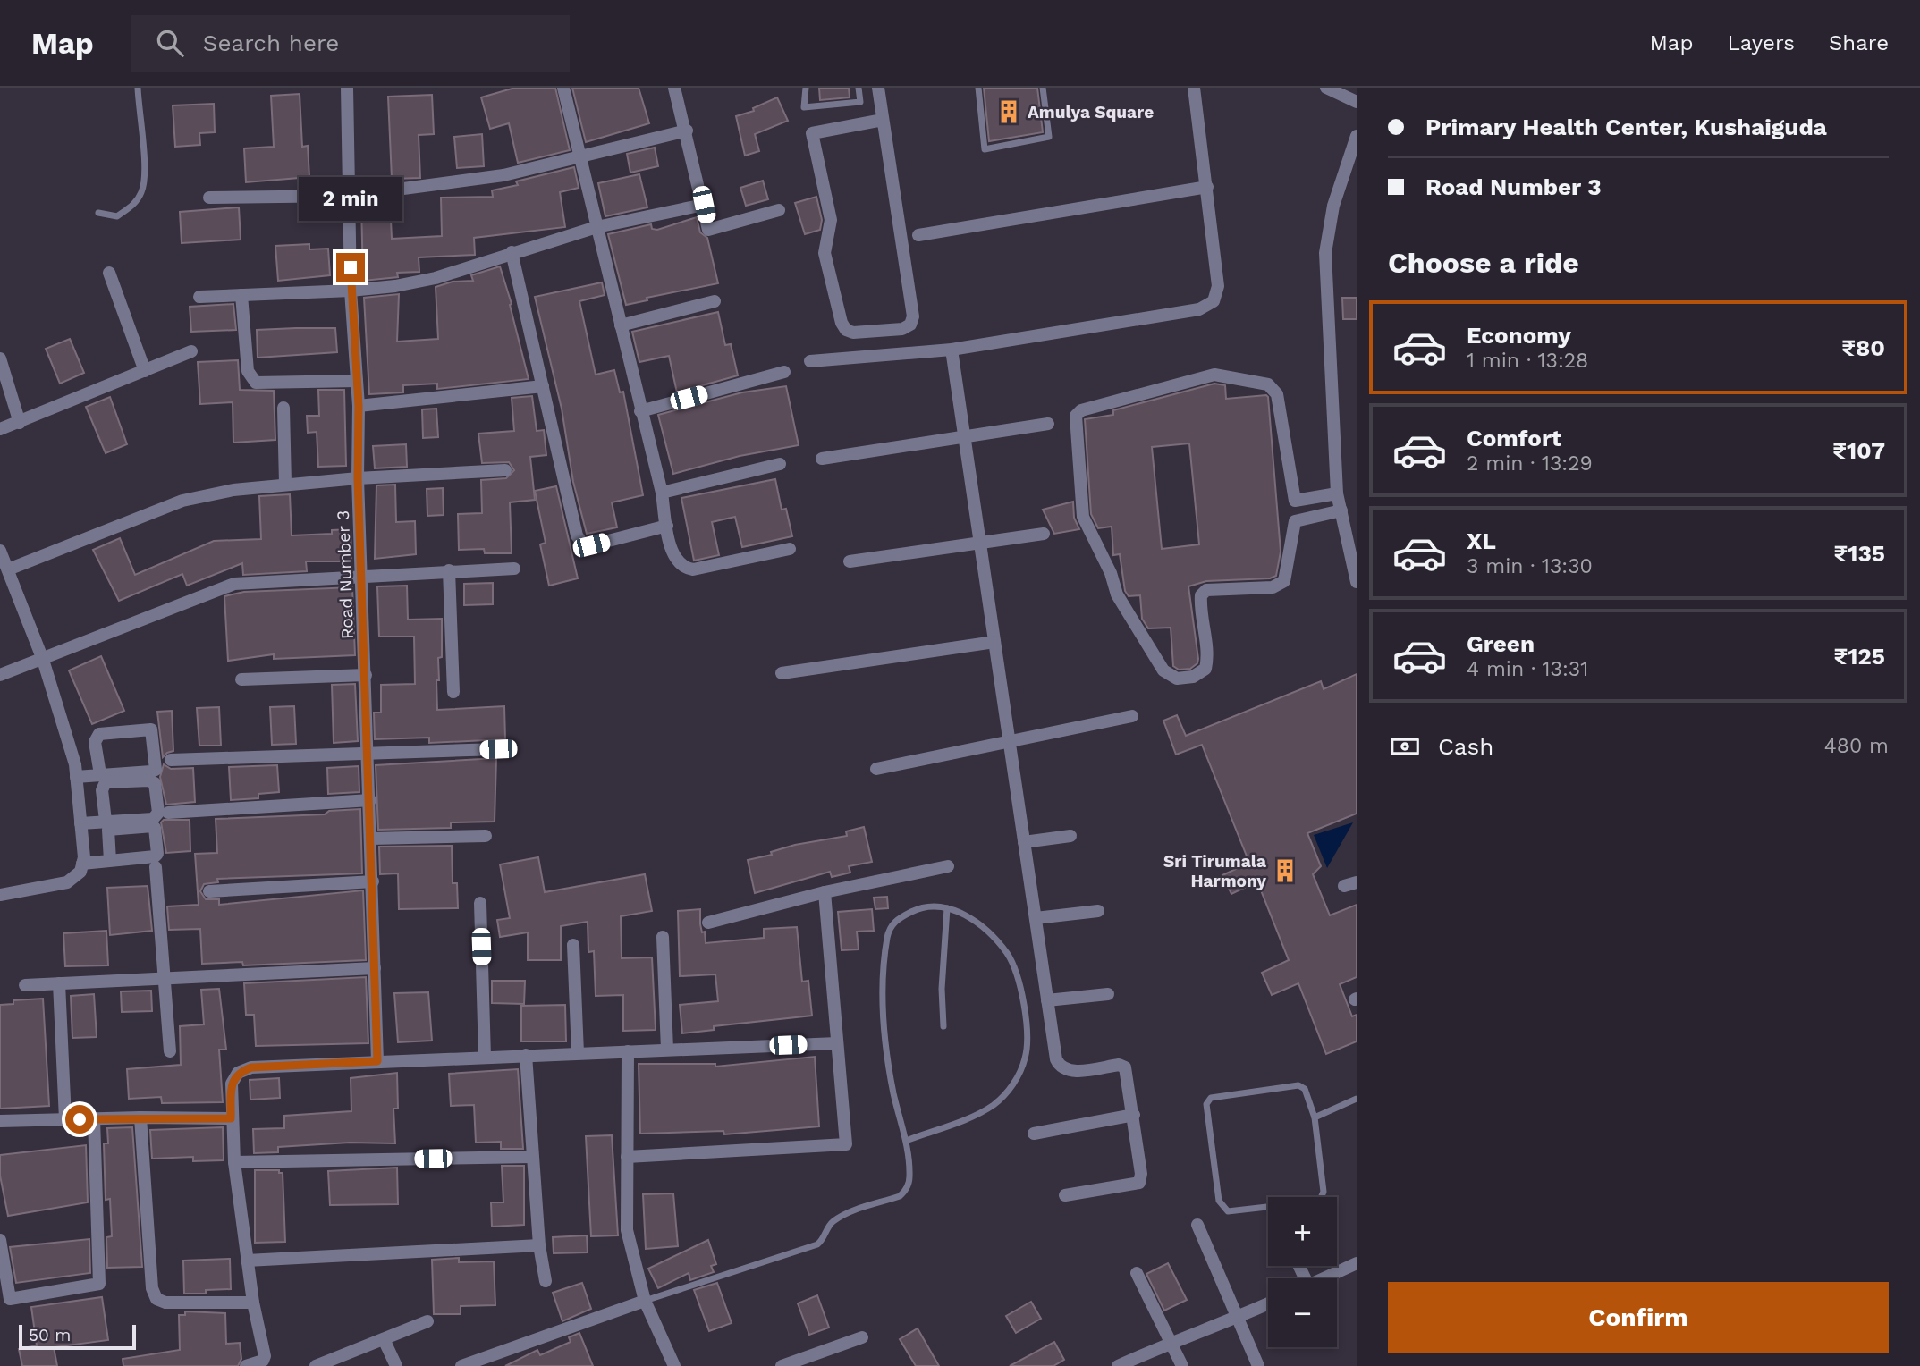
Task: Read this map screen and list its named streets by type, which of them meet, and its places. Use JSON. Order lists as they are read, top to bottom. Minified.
{"streets":{"street":["Road Number 3"]},"places":{"building":["Amulya Square","Sri Tirumala Harmony"]},"scale_bar":"50 m","page":{"header":"Map","search":"Search here","nav":["Map","Layers","Share"],"banner":["Primary Health Center, Kushaiguda","Road Number 3"],"bubble":"2 min","heading":"Choose a ride","list":[{"name":"Economy","note":"1 min · 13:28","value":"₹80"},{"name":"Comfort","note":"2 min · 13:29","value":"₹107"},{"name":"XL","note":"3 min · 13:30","value":"₹135"},{"name":"Green","note":"4 min · 13:31","value":"₹125"}],"pay":["Cash","480 m"],"map_buttons":["+","−"],"buttons":"Confirm","scale":"50 m"}}
